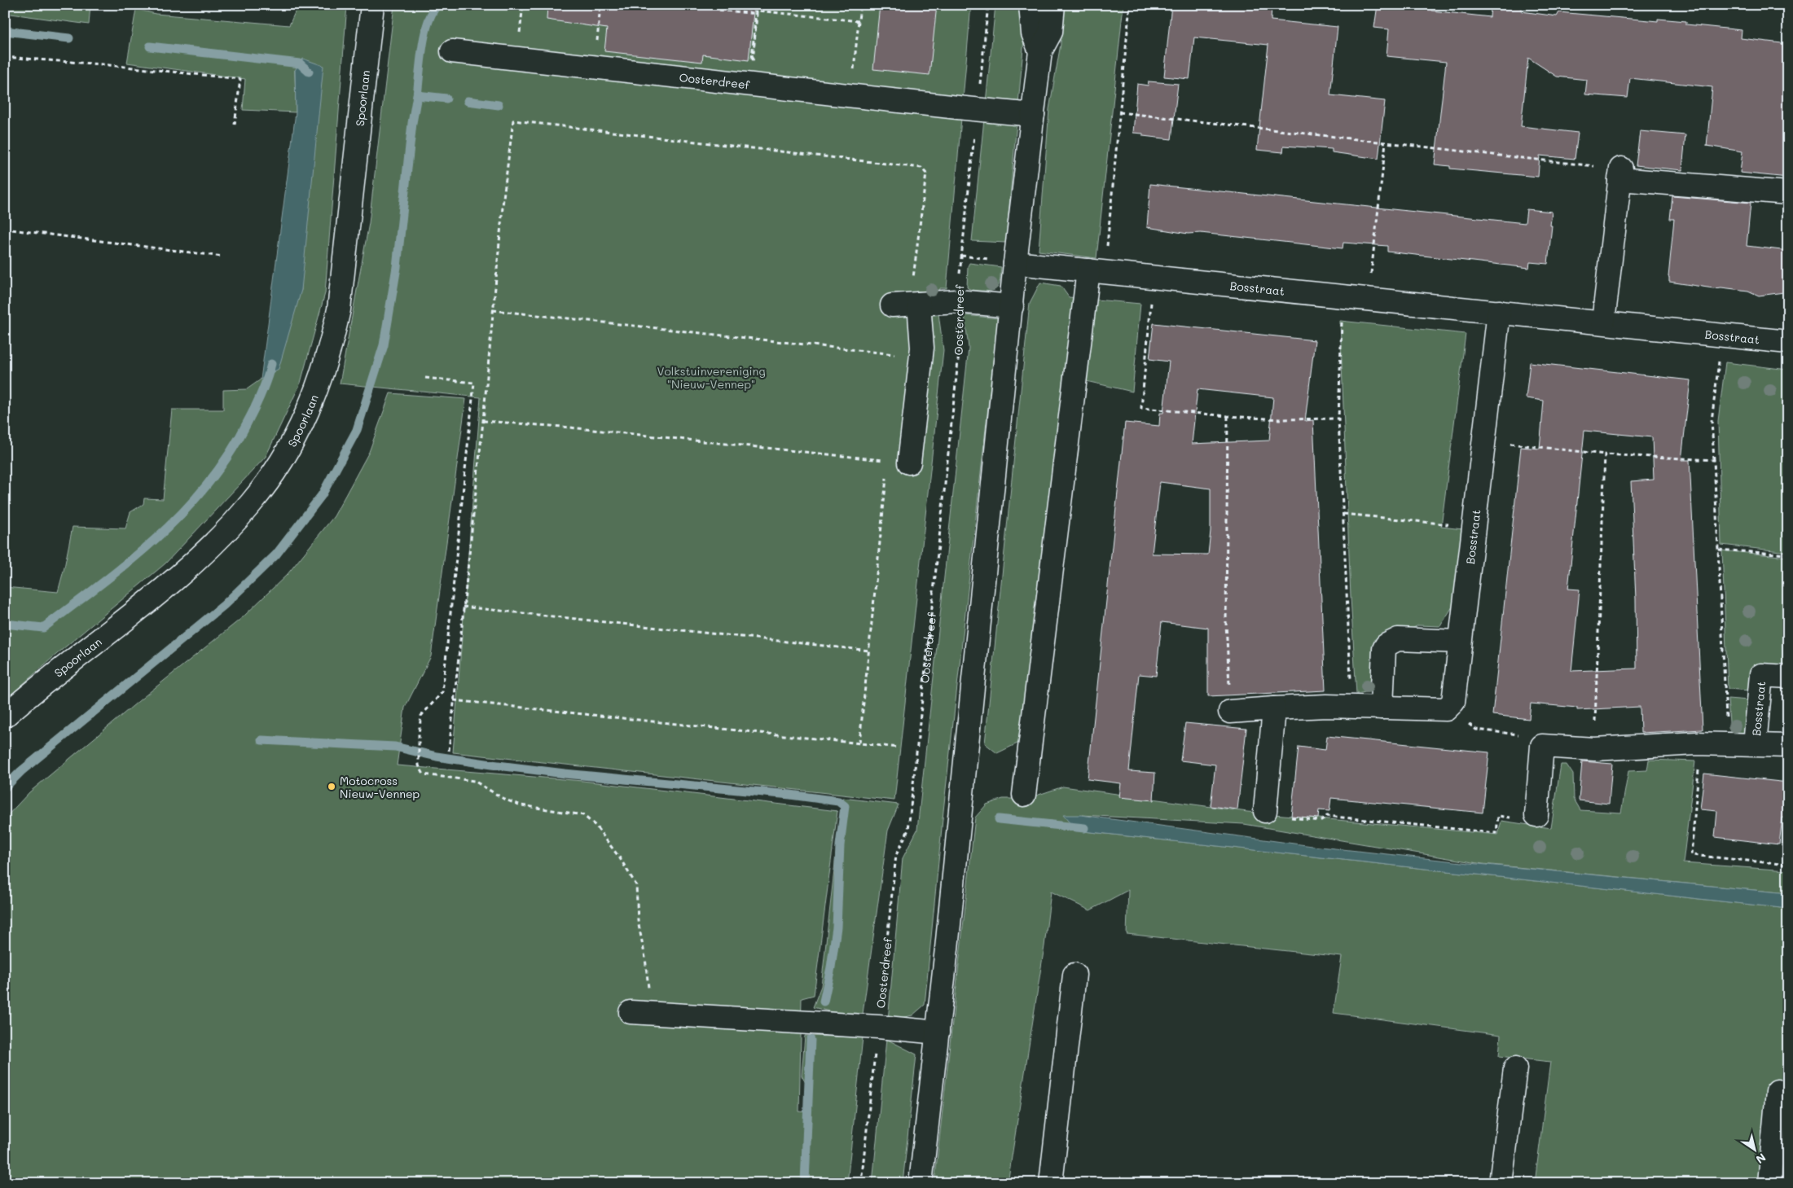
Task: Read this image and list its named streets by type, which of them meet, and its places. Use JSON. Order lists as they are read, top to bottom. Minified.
{"streets":{"street":["Oosterdreef","Spoorlaan","Bosstraat"]},"parks":["Volkstuinvereniging \"Nieuw-Vennep\""],"places":["Motocross Nieuw-Vennep"],"north":"bottom right"}
